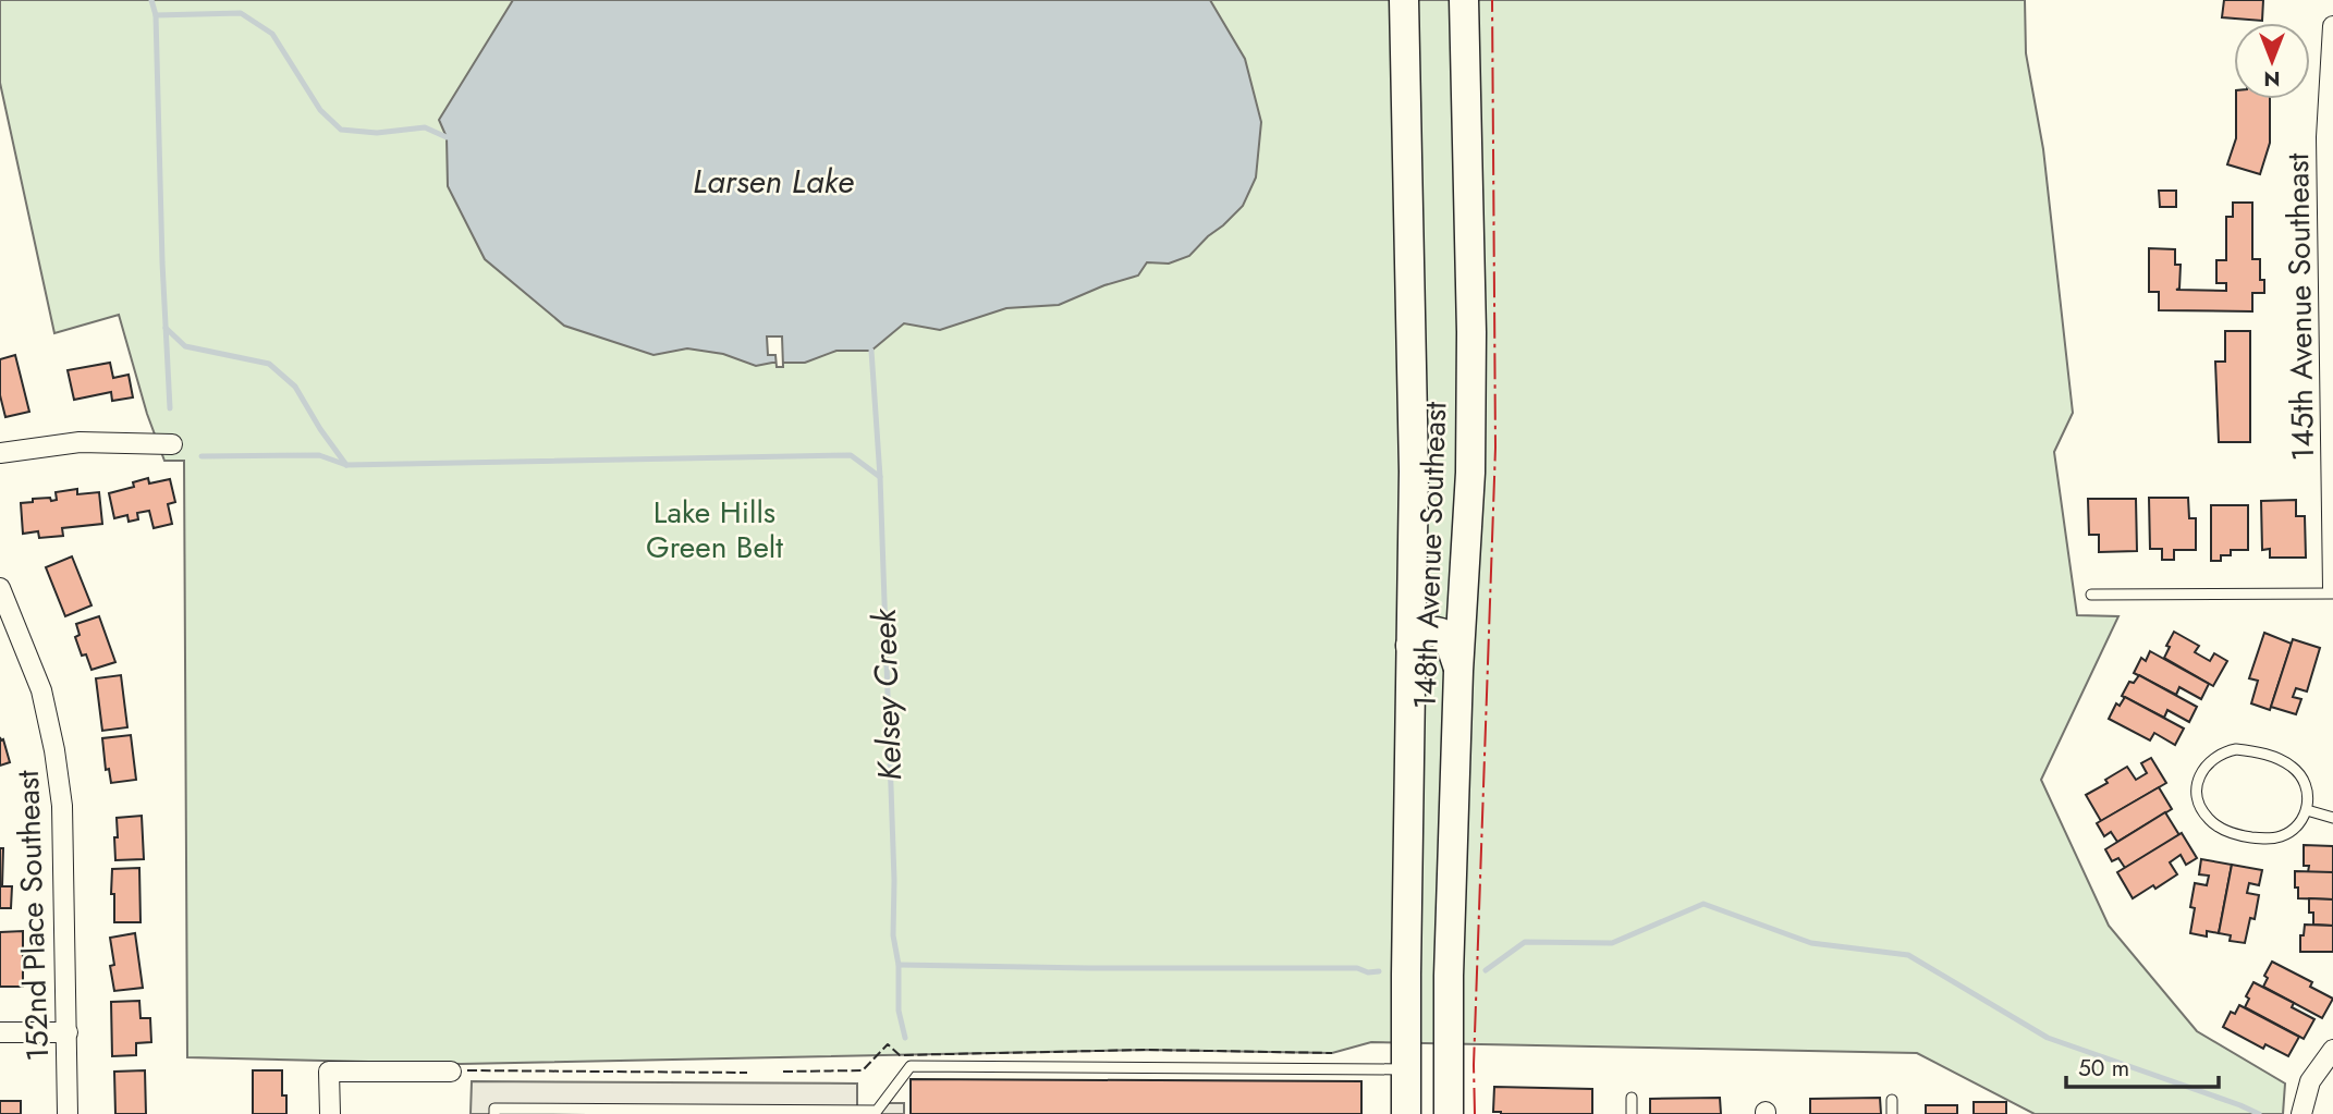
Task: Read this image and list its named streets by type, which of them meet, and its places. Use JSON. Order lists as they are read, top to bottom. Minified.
{"streets":{"main road":["148th Avenue Southeast"],"street":["145th Avenue Southeast","152nd Place Southeast"]},"water":["Larsen Lake","Kelsey Creek"],"parks":["Lake Hills Green Belt"],"scale_bar":"50 m","north":"bottom"}
